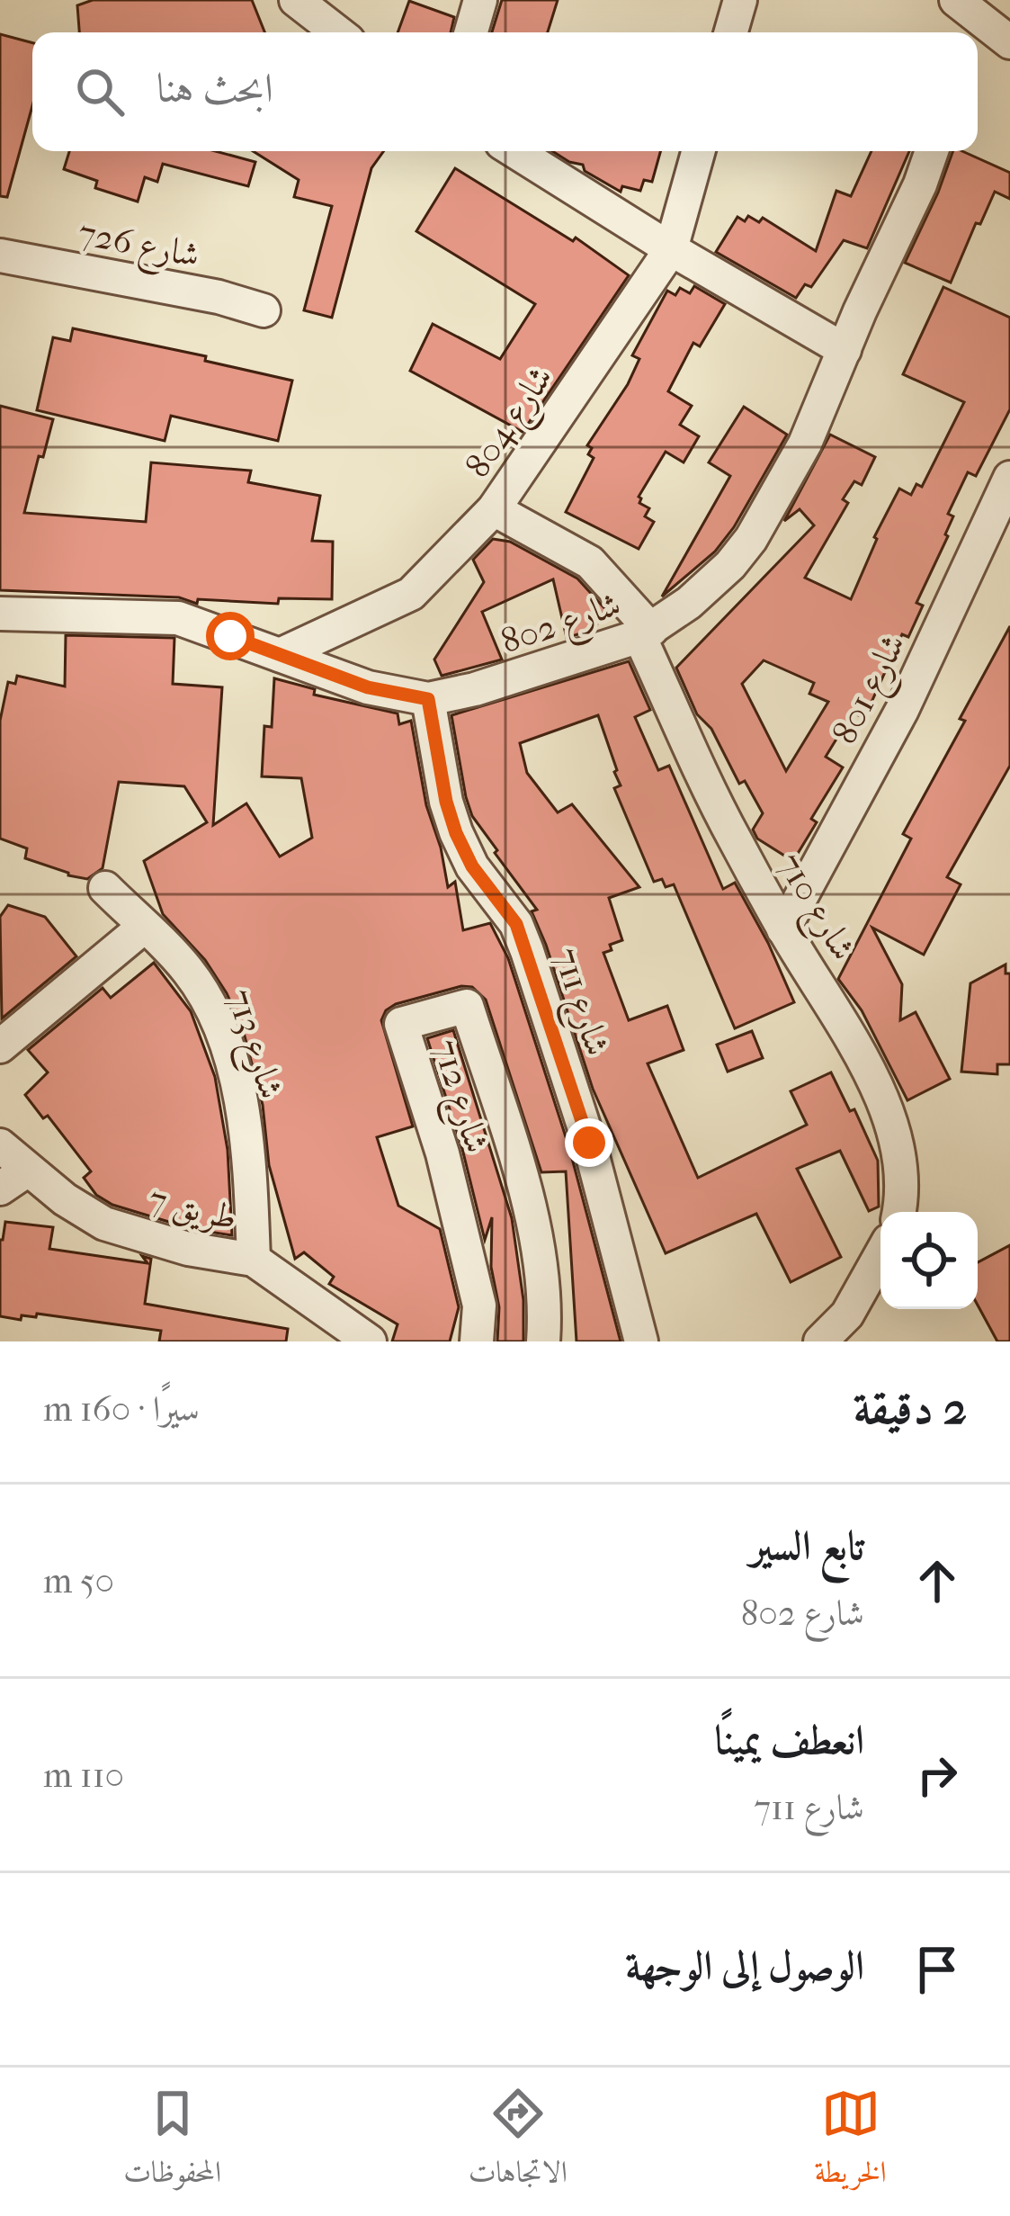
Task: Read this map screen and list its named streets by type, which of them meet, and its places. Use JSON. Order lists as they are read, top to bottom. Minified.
{"streets":{"street":["شارع 726","شارع 804","شارع 802","شارع 801","شارع 710","شارع 711","شارع 713","شارع 712","7 طريق"]},"crossings":[["شارع 804","شارع 802"],["شارع 804","شارع 710"],["شارع 802","شارع 710"],["شارع 802","شارع 711"],["شارع 801","شارع 710"],["شارع 713","7 طريق"]],"page":{"search":"ابحث هنا","heading":["2 دقيقة","سيرًا · 160 m"],"list":[["تابع السير","شارع 802","50 m"],["انعطف يمينًا","شارع 711","110 m"],"الوصول إلى الوجهة"],"nav":["الخريطة","الاتجاهات","المحفوظات"]}}
